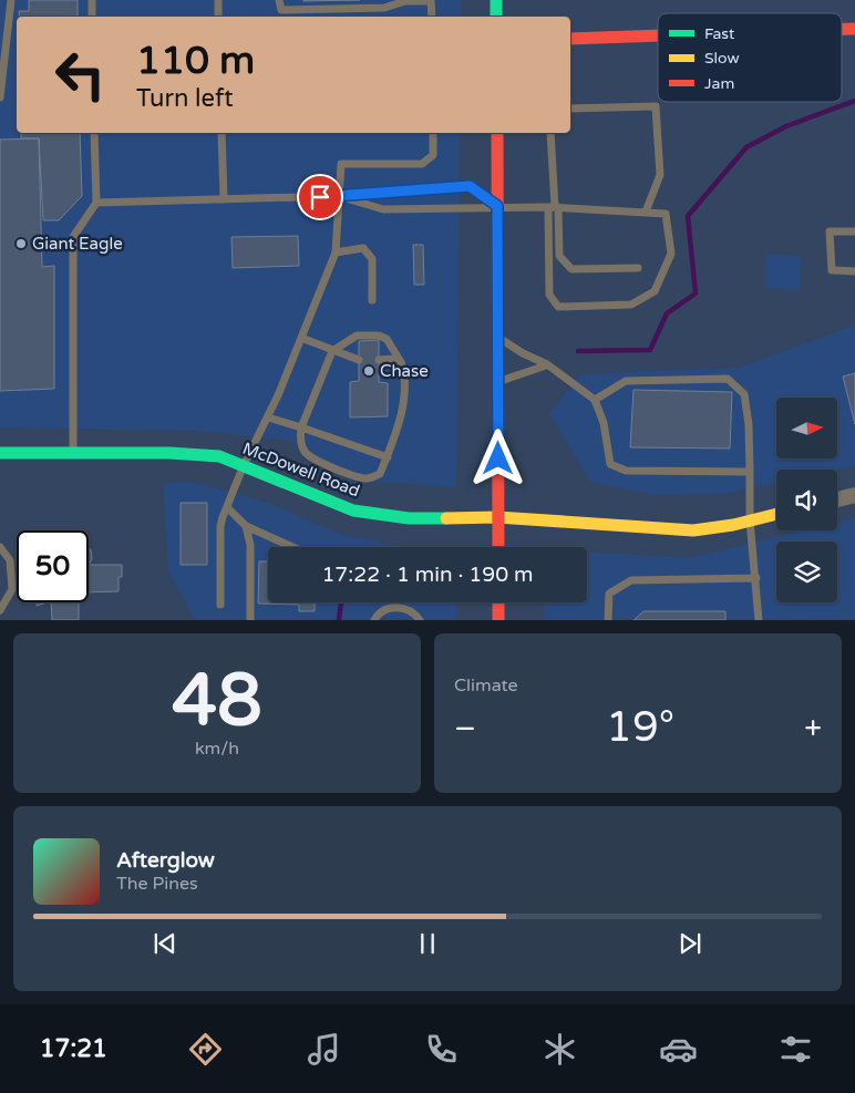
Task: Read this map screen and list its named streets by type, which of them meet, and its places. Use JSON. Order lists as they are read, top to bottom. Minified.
{"streets":{"street":["McDowell Road"]},"places":["Giant Eagle","Chase"],"legend":["Fast","Slow","Jam"],"north":"right","page":{"turn":["110 m","Turn left"],"limit":"50","trip":"17:22 · 1 min · 190 m","tile":[["48","km/h"],"Climate"],"heat":["−","19°","+"],"song":["Afterglow","The Pines"],"tabs":"17:21"}}
